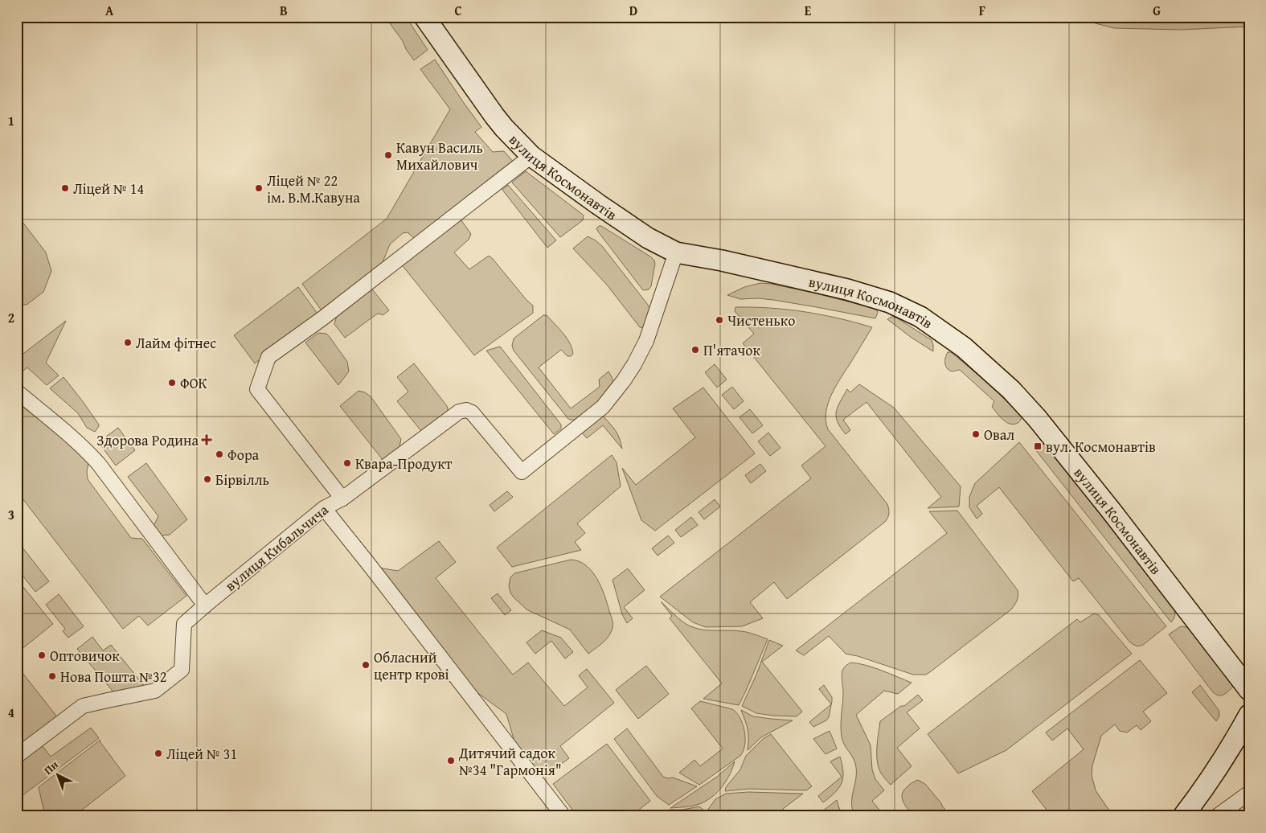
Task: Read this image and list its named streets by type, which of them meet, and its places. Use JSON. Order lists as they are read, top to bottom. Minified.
{"streets":{"street":["вулиця Космонавтів","вулиця Кибальчича"]},"crossings":[["вулиця Космонавтів","вулиця Кибальчича"]],"places":{"other":["Кавун Василь Михайлович","Ліцей № 14","Ліцей № 22 ім. В.М.Кавуна","Чистенько","Лайм фітнес","П'ятачок","ФОК","Овал","Фора","Квара-Продукт","Бірвілль","Оптовичок","Обласний центр крові","Нова Пошта №32","Ліцей № 31","Дитячий садок №34 \"Гармонія\""],"health":["Здорова Родина"],"transit":["вул. Космонавтів"]},"north":"top left","grid":{"columns":["A","B","C","D","E","F","G"],"rows":["1","2","3","4"]}}
